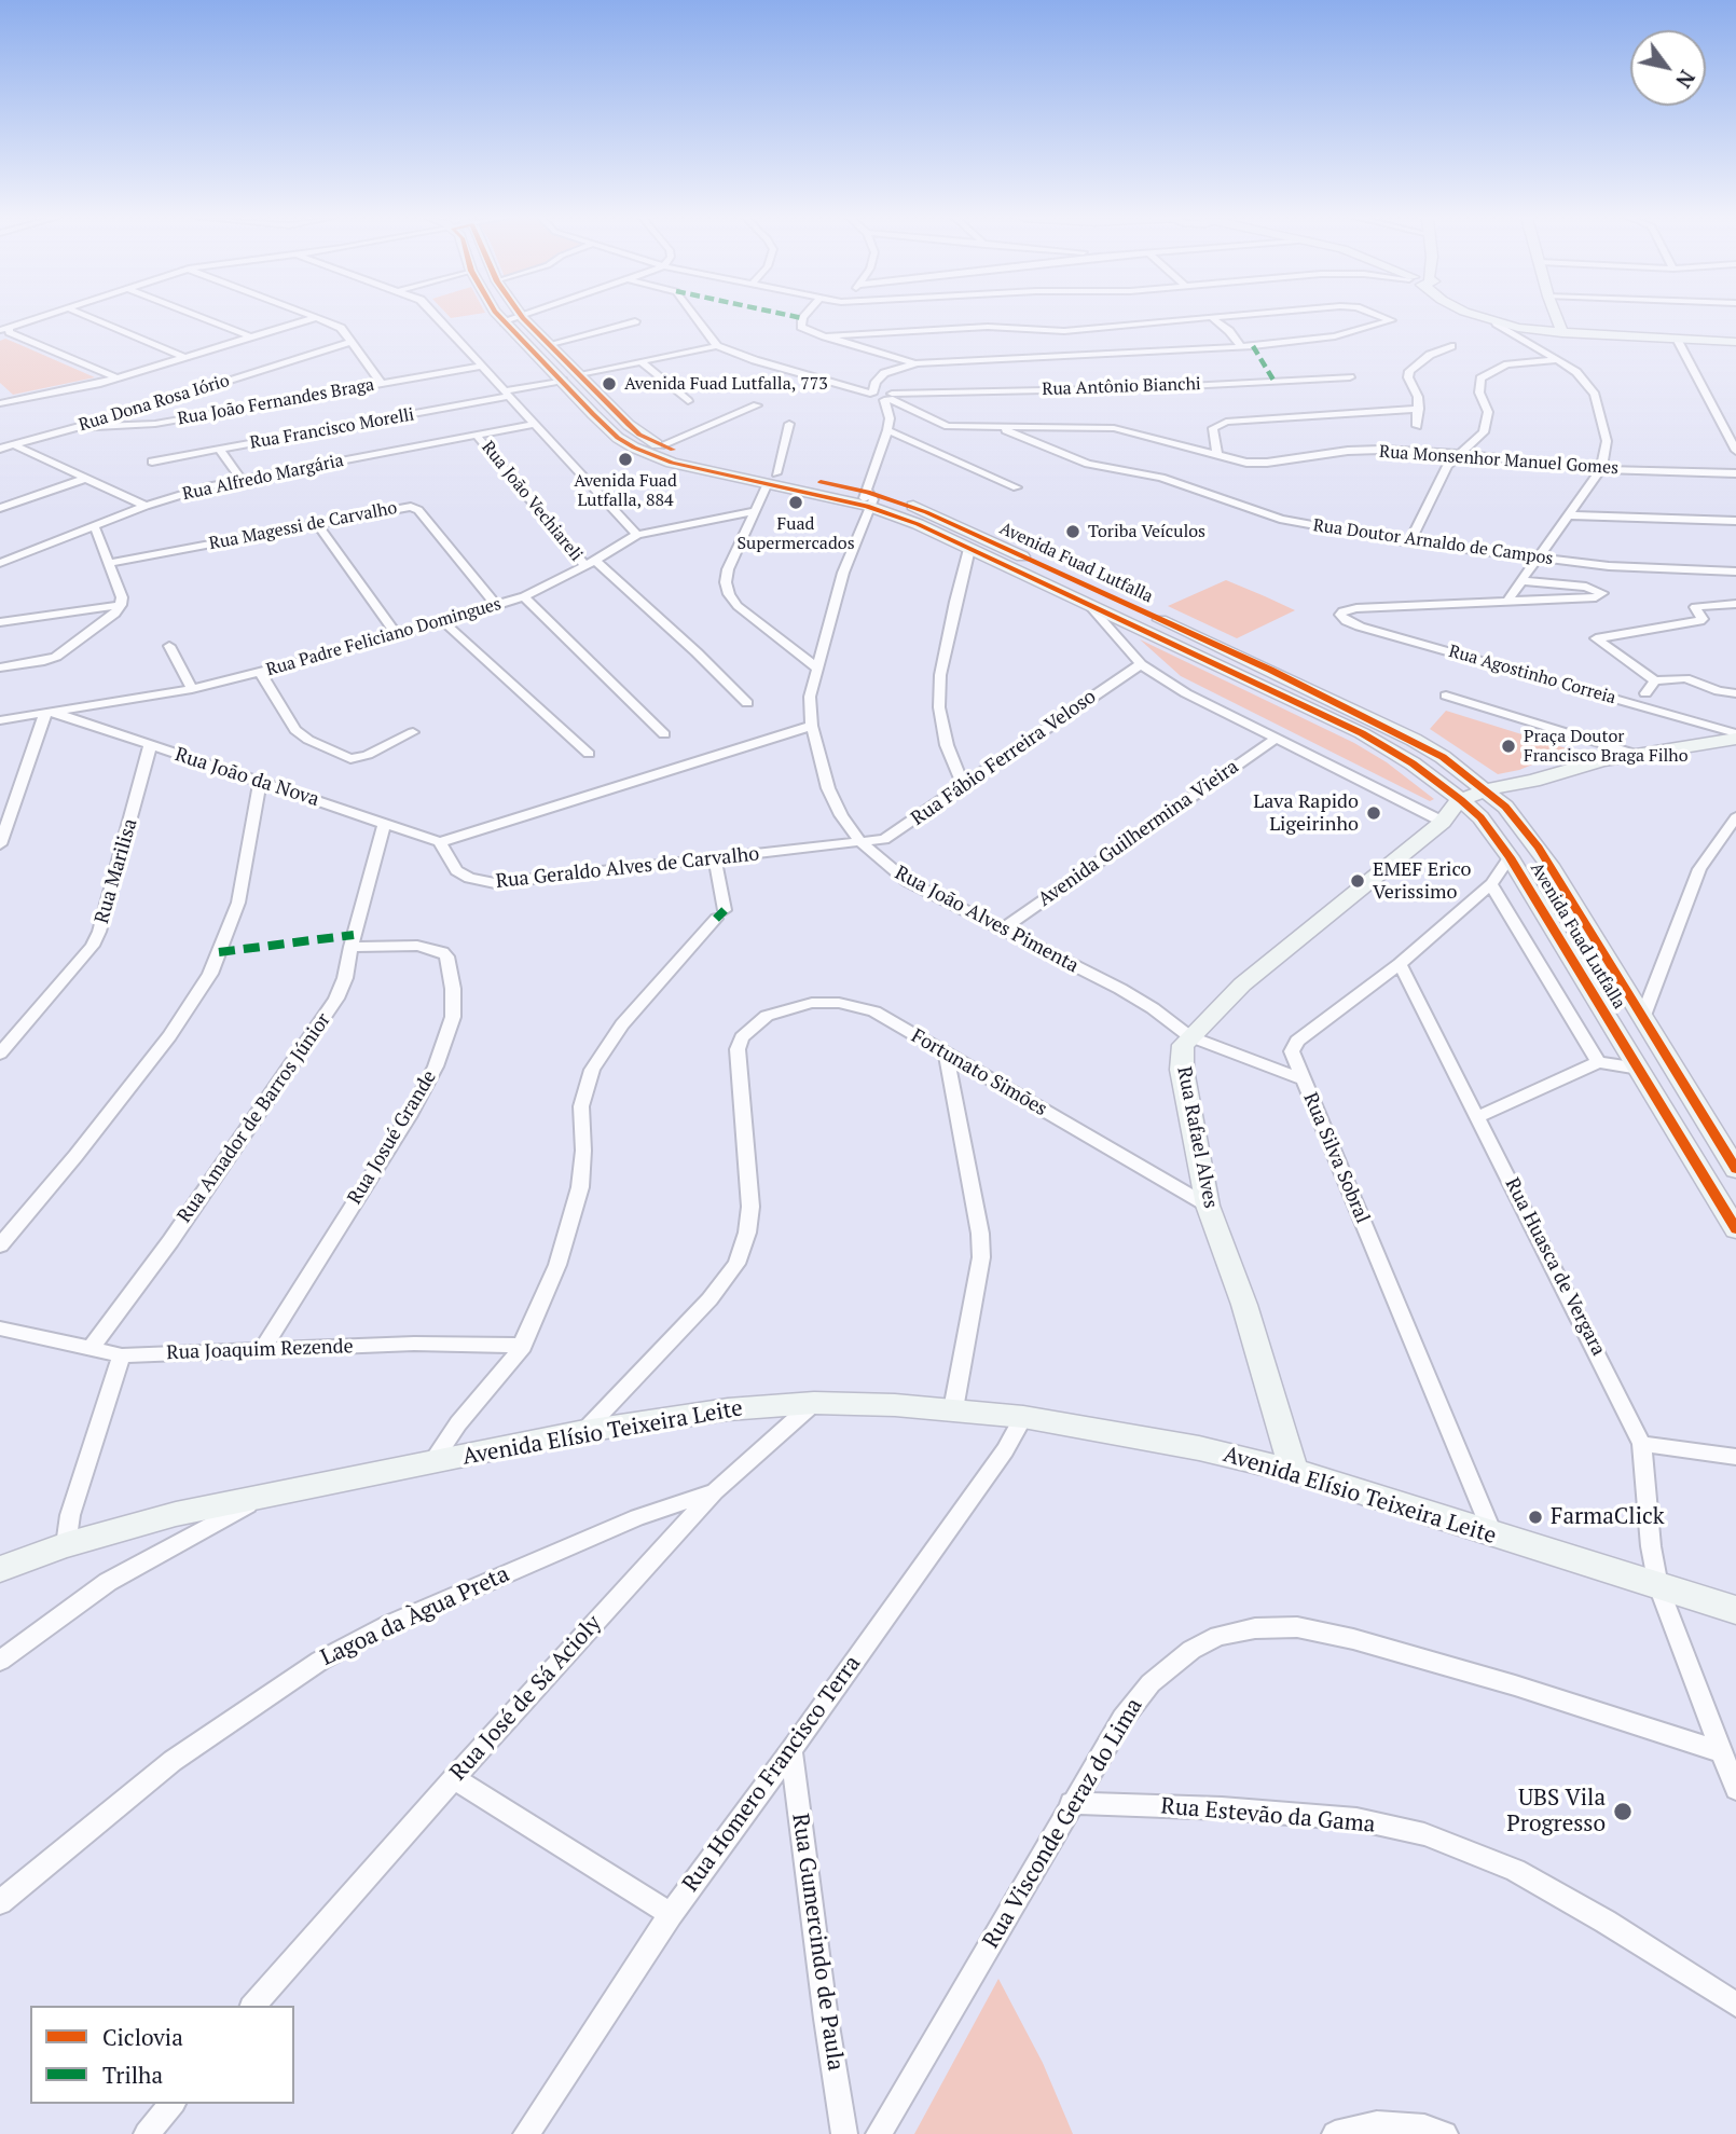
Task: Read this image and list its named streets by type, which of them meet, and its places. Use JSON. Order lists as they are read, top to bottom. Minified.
{"streets":{"main road":["Avenida Fuad Lutfalla","Rua Rafael Alves","Avenida Elísio Teixeira Leite"],"street":["Rua Antônio Bianchi","Rua João Fernandes Braga","Rua Dona Rosa Iório","Rua Francisco Morelli","Rua Monsenhor Manuel Gomes","Rua Alfredo Margária","Rua João Vechiareli","Rua Magessi de Carvalho","Rua Doutor Arnaldo de Campos","Rua Padre Feliciano Domingues","Rua Agostinho Correia","Rua Fábio Ferreira Veloso","Rua João da Nova","Avenida Guilhermina Vieira","Rua Geraldo Alves de Carvalho","Rua Marilisa","Rua João Alves Pimenta","Fortunato Simões","Rua Amador de Barros Júnior","Rua Josué Grande","Rua Silva Sobral","Rua Huasca de Vergara","Rua Joaquim Rezende","Lagoa da Àgua Preta","Rua José de Sá Acioly","Rua Homero Francisco Terra","Rua Estevão da Gama","Rua Visconde Geraz do Lima","Rua Gumercindo de Paula"]},"crossings":[["Rua Antônio Bianchi","Rua João Alves Pimenta"],["Rua João Fernandes Braga","Rua Dona Rosa Iório"],["Rua Francisco Morelli","Avenida Fuad Lutfalla"],["Rua Monsenhor Manuel Gomes","Rua Doutor Arnaldo de Campos"],["Rua Alfredo Margária","Rua João Vechiareli"],["Rua João Vechiareli","Rua Padre Feliciano Domingues"],["Rua Magessi de Carvalho","Rua Padre Feliciano Domingues"],["Avenida Fuad Lutfalla","Rua Fábio Ferreira Veloso"],["Avenida Fuad Lutfalla","Avenida Guilhermina Vieira"],["Avenida Fuad Lutfalla","Rua João Alves Pimenta"],["Avenida Fuad Lutfalla","Rua Silva Sobral"],["Rua Padre Feliciano Domingues","Rua João da Nova"],["Rua Fábio Ferreira Veloso","Rua Geraldo Alves de Carvalho"],["Rua Fábio Ferreira Veloso","Rua João Alves Pimenta"],["Rua João da Nova","Rua Geraldo Alves de Carvalho"],["Rua João da Nova","Rua Marilisa"],["Rua João da Nova","Rua Amador de Barros Júnior"],["Avenida Guilhermina Vieira","Rua João Alves Pimenta"],["Rua Geraldo Alves de Carvalho","Rua João Alves Pimenta"],["Rua João Alves Pimenta","Rua Rafael Alves"],["Rua João Alves Pimenta","Rua Silva Sobral"],["Fortunato Simões","Rua Rafael Alves"],["Fortunato Simões","Avenida Elísio Teixeira Leite"],["Rua Amador de Barros Júnior","Rua Josué Grande"],["Rua Amador de Barros Júnior","Rua Joaquim Rezende"],["Rua Josué Grande","Rua Joaquim Rezende"],["Rua Rafael Alves","Avenida Elísio Teixeira Leite"],["Rua Silva Sobral","Rua Huasca de Vergara"],["Rua Silva Sobral","Avenida Elísio Teixeira Leite"],["Rua Huasca de Vergara","Avenida Elísio Teixeira Leite"],["Rua Huasca de Vergara","Rua Visconde Geraz do Lima"],["Avenida Elísio Teixeira Leite","Rua José de Sá Acioly"],["Avenida Elísio Teixeira Leite","Rua Homero Francisco Terra"],["Lagoa da Àgua Preta","Rua José de Sá Acioly"],["Rua Homero Francisco Terra","Rua Gumercindo de Paula"],["Rua Estevão da Gama","Rua Visconde Geraz do Lima"]],"places":["Avenida Fuad Lutfalla, 773","Avenida Fuad Lutfalla, 884","Fuad Supermercados","Toriba Veículos","Praça Doutor Francisco Braga Filho","Lava Rapido Ligeirinho","EMEF Erico Verissimo","FarmaClick","UBS Vila Progresso"],"legend":["Ciclovia","Trilha"],"north":"bottom right"}
